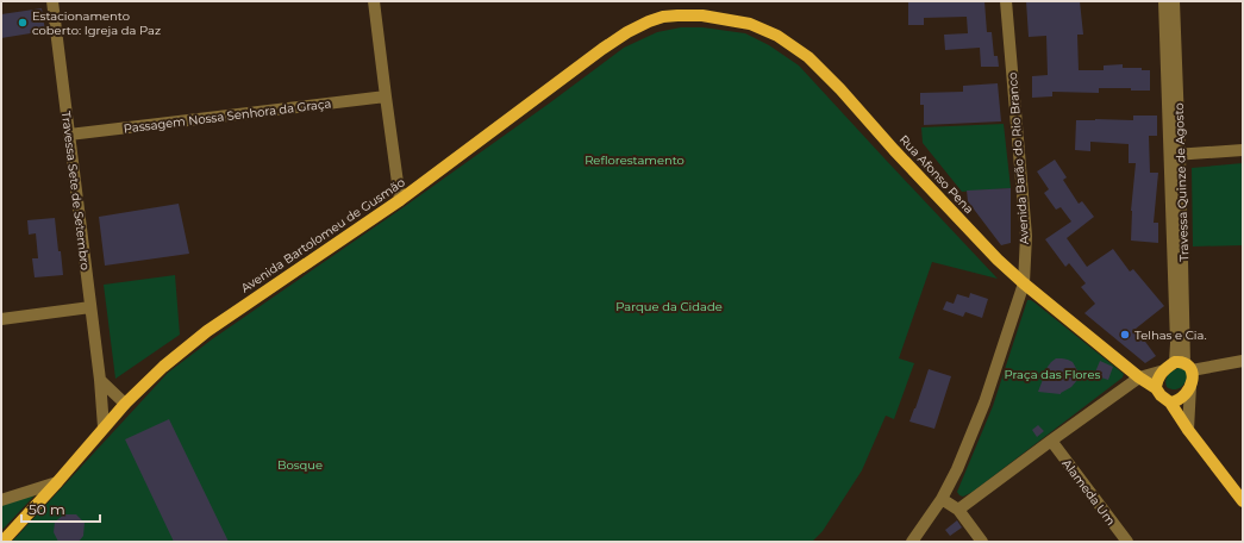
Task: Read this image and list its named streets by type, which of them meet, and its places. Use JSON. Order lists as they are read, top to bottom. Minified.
{"streets":{"main road":["Rua Afonso Pena","Avenida Bartolomeu de Gusmão"],"street":["Passagem Nossa Senhora da Graça","Avenida Barão do Rio Branco","Travessa Quinze de Agosto","Travessa Sete de Setembro","Alameda Um"]},"crossings":[["Passagem Nossa Senhora da Graça","Travessa Sete de Setembro"],["Avenida Barão do Rio Branco","Rua Afonso Pena"],["Rua Afonso Pena","Travessa Quinze de Agosto"],["Rua Afonso Pena","Avenida Bartolomeu de Gusmão"],["Travessa Sete de Setembro","Avenida Bartolomeu de Gusmão"]],"parks":["Reflorestamento","Parque da Cidade","Praça das Flores","Bosque"],"places":["Estacionamento coberto: Igreja da Paz","Telhas e Cia."],"scale_bar":"50 m"}
